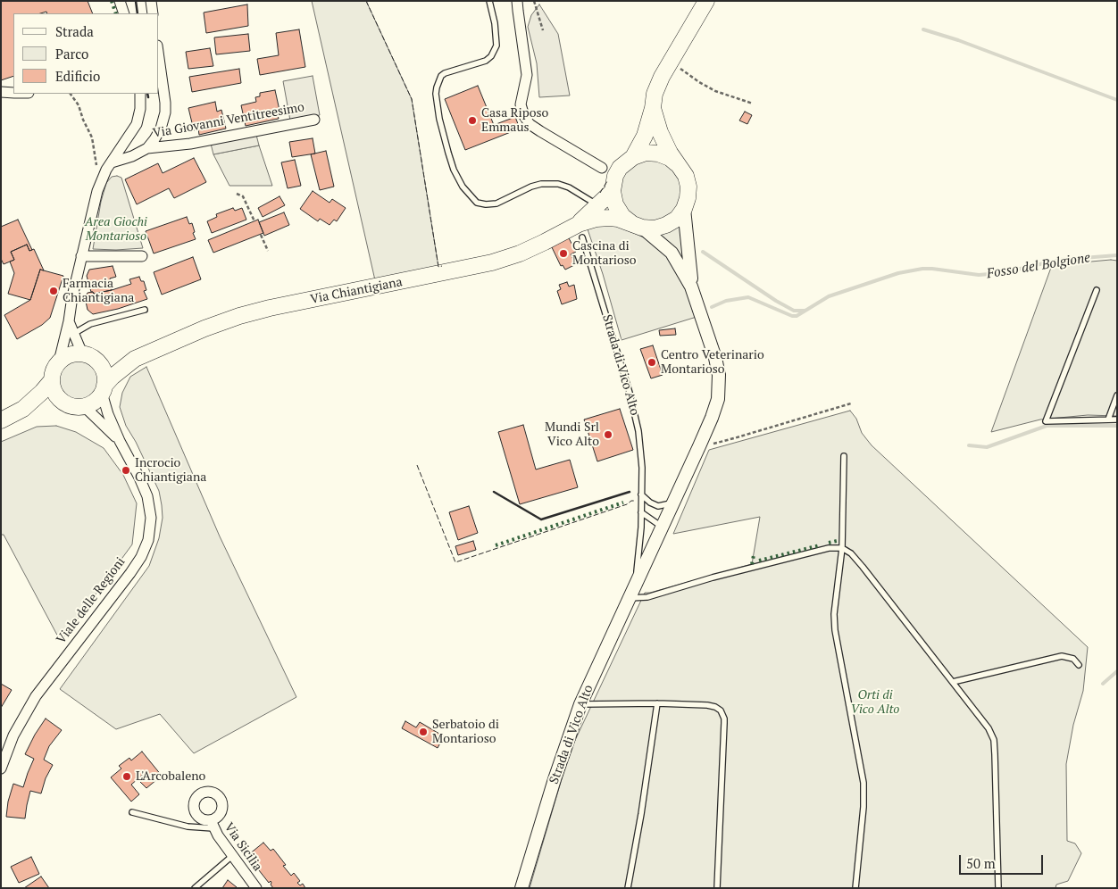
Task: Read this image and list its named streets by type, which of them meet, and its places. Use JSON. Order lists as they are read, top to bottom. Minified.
{"streets":{"main road":["Via Chiantigiana"],"street":["Via Giovanni Ventitreesimo","Strada di Vico Alto","Viale delle Regioni","Via Sicilia"]},"crossings":[["Via Chiantigiana","Strada di Vico Alto"],["Via Chiantigiana","Viale delle Regioni"]],"water":["Fosso del Bolgione"],"parks":["Area Giochi Montarioso","Orti di Vico Alto"],"places":["Casa Riposo Emmaus","Cascina di Montarioso","Farmacia Chiantigiana","Centro Veterinario Montarioso","Mundi Srl Vico Alto","Incrocio Chiantigiana","Serbatoio di Montarioso","L'Arcobaleno"],"legend":["Strada","Parco","Edificio"],"scale_bar":"50 m"}
